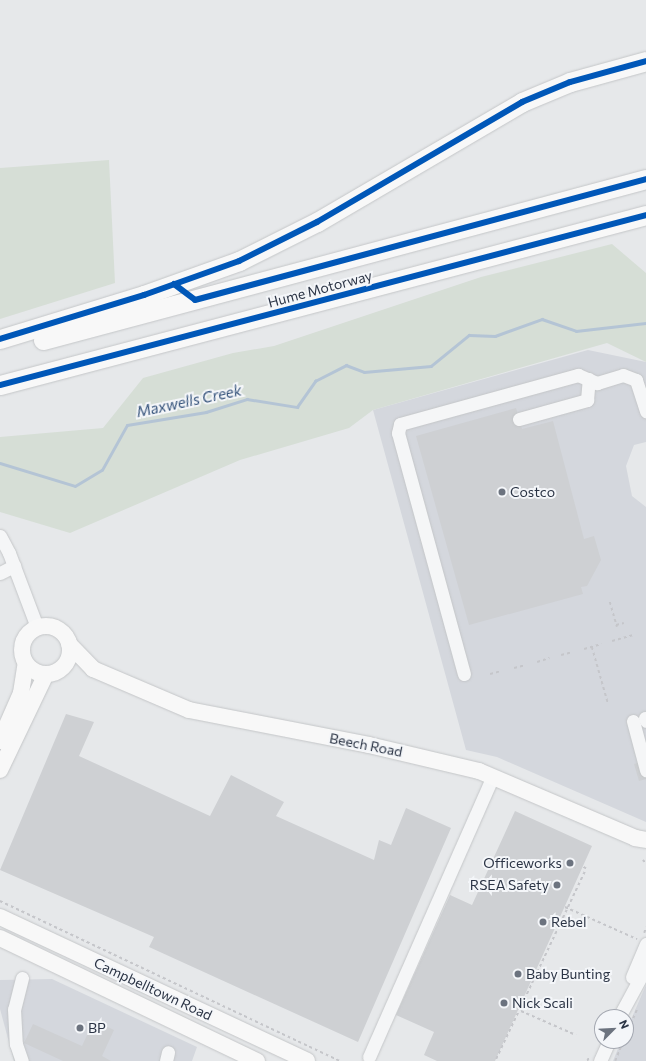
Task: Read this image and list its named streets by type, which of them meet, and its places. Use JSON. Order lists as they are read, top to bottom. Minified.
{"streets":{"highway":["Hume Motorway"],"main road":["Beech Road","Campbelltown Road"]},"water":["Maxwells Creek"],"places":["Costco","Officeworks","RSEA Safety","Rebel","Baby Bunting","Nick Scali","BP"],"north":"top right"}
